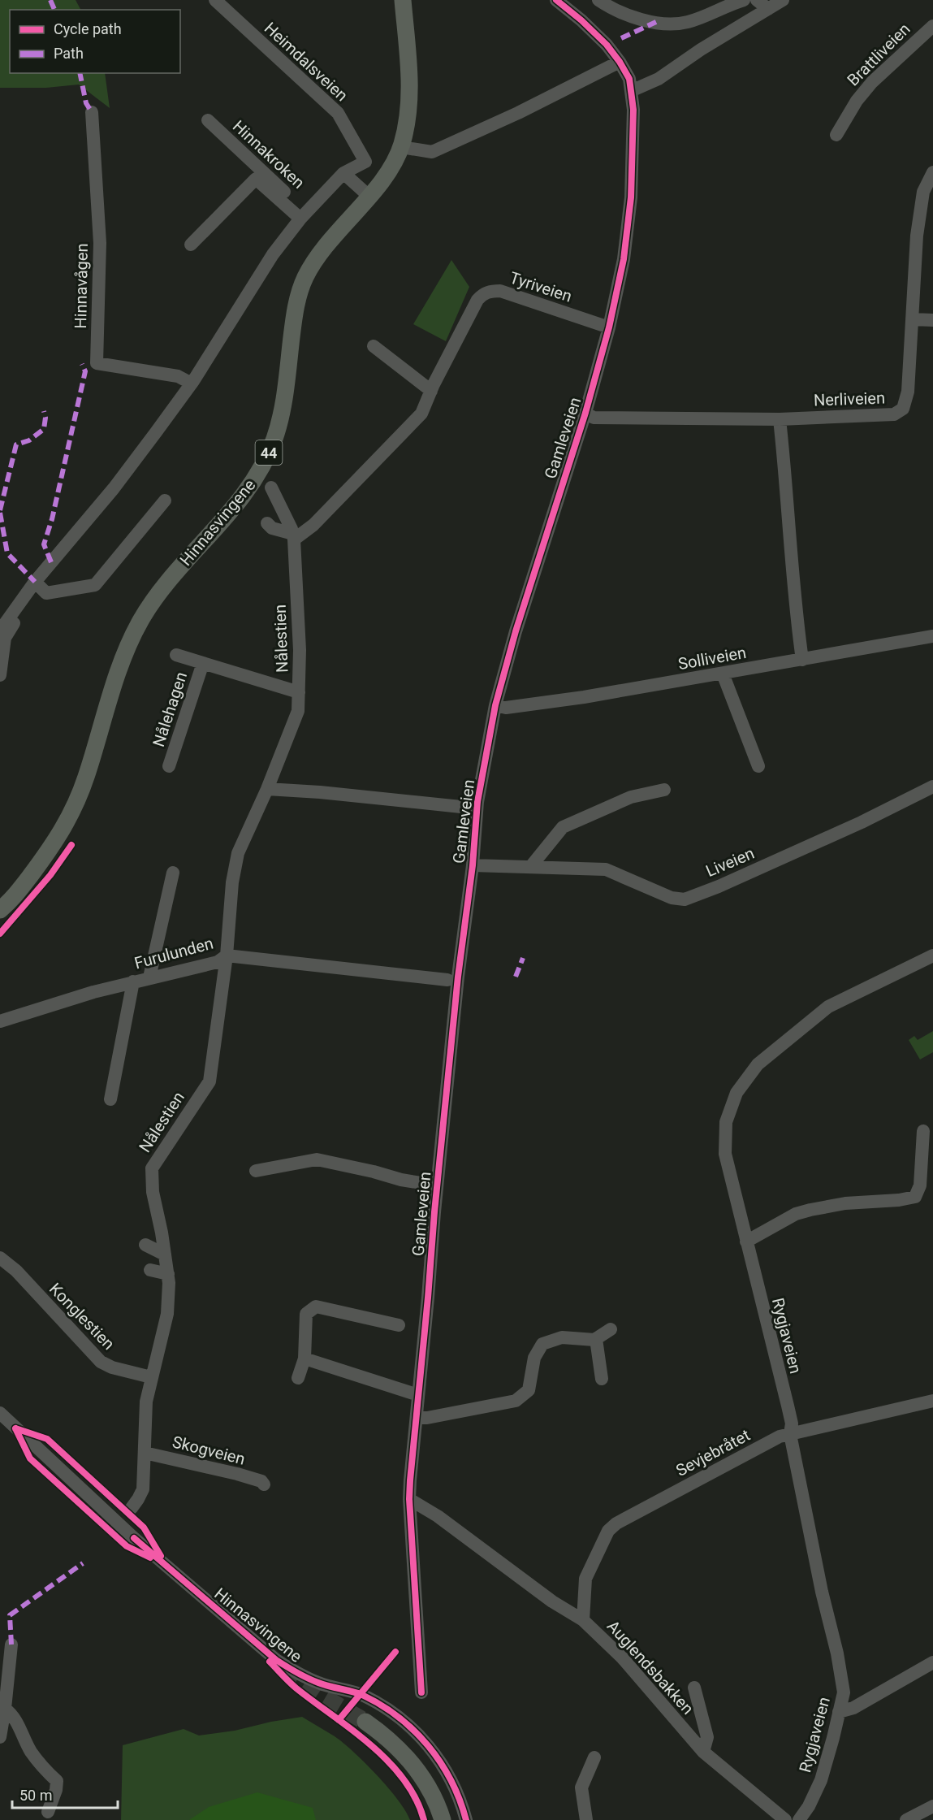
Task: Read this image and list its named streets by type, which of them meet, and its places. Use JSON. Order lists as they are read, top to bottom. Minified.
{"streets":{"main road":["44","Hinnasvingene"],"street":["Brattliveien","Heimdalsveien","Hinnakroken","Hinnavågen","Tyriveien","Nerliveien","Gamleveien","Nålestien","Solliveien","Nålehagen","Liveien","Furulunden","Konglestien","Rygjaveien","Skogveien","Sevjebråtet","Auglendsbakken"]},"crossings":[["Tyriveien","Gamleveien"],["Tyriveien","Nålestien"],["Nerliveien","Gamleveien"],["Gamleveien","Solliveien"],["Gamleveien","Liveien"],["Gamleveien","Auglendsbakken"],["Nålestien","Nålehagen"],["Nålestien","Furulunden"],["Nålestien","Konglestien"],["Nålestien","Skogveien"],["Rygjaveien","Sevjebråtet"],["Sevjebråtet","Auglendsbakken"]],"legend":["Cycle path","Path"],"scale_bar":"50 m"}
